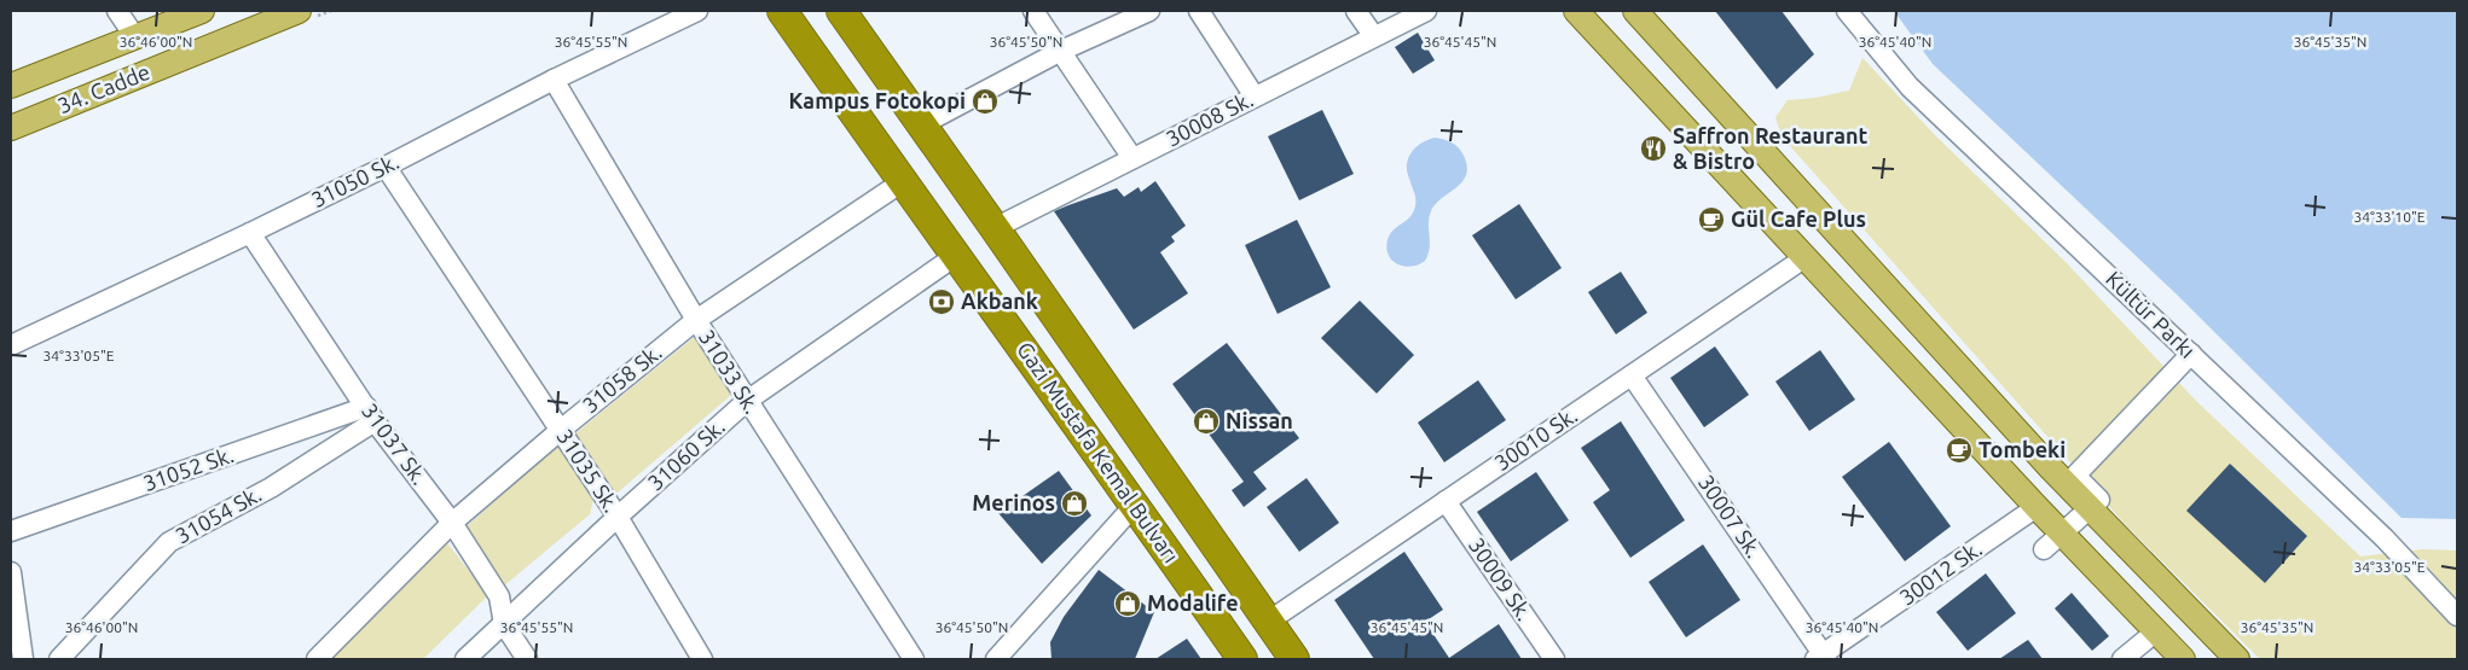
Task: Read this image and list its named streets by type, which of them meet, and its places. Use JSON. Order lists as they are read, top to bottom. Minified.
{"streets":{"highway":["Gazi Mustafa Kemal Bulvarı"],"main road":["34. Cadde"],"street":["30008 Sk.","31050 Sk.","Kültür Parkı","31033 Sk.","31058 Sk.","30010 Sk.","31037 Sk.","31060 Sk.","31052 Sk.","31035 Sk.","31054 Sk.","30007 Sk.","30012 Sk.","30009 Sk."]},"crossings":[["30008 Sk.","Gazi Mustafa Kemal Bulvarı"],["31050 Sk.","31033 Sk."],["31050 Sk.","31037 Sk."],["31050 Sk.","31035 Sk."],["31033 Sk.","31058 Sk."],["31033 Sk.","31060 Sk."],["31058 Sk.","31037 Sk."],["31058 Sk.","Gazi Mustafa Kemal Bulvarı"],["31058 Sk.","31035 Sk."],["30010 Sk.","Gazi Mustafa Kemal Bulvarı"],["30010 Sk.","30007 Sk."],["30010 Sk.","30009 Sk."],["31037 Sk.","31060 Sk."],["31037 Sk.","31052 Sk."],["31037 Sk.","31054 Sk."],["Gazi Mustafa Kemal Bulvarı","31060 Sk."],["31060 Sk.","31035 Sk."],["31052 Sk.","31054 Sk."],["30007 Sk.","30012 Sk."]],"places":{"shop":["Kampus Fotokopi","Nissan","Merinos","Modalife"],"restaurant":["Saffron Restaurant & Bistro"],"cafe":["Gül Cafe Plus","Tombeki"],"bank":["Akbank"]},"coordinates":["36°46'00\"N","36°45'55\"N","36°45'50\"N","36°45'45\"N","36°45'40\"N","36°45'35\"N","34°33'10\"E","34°33'05\"E"]}
